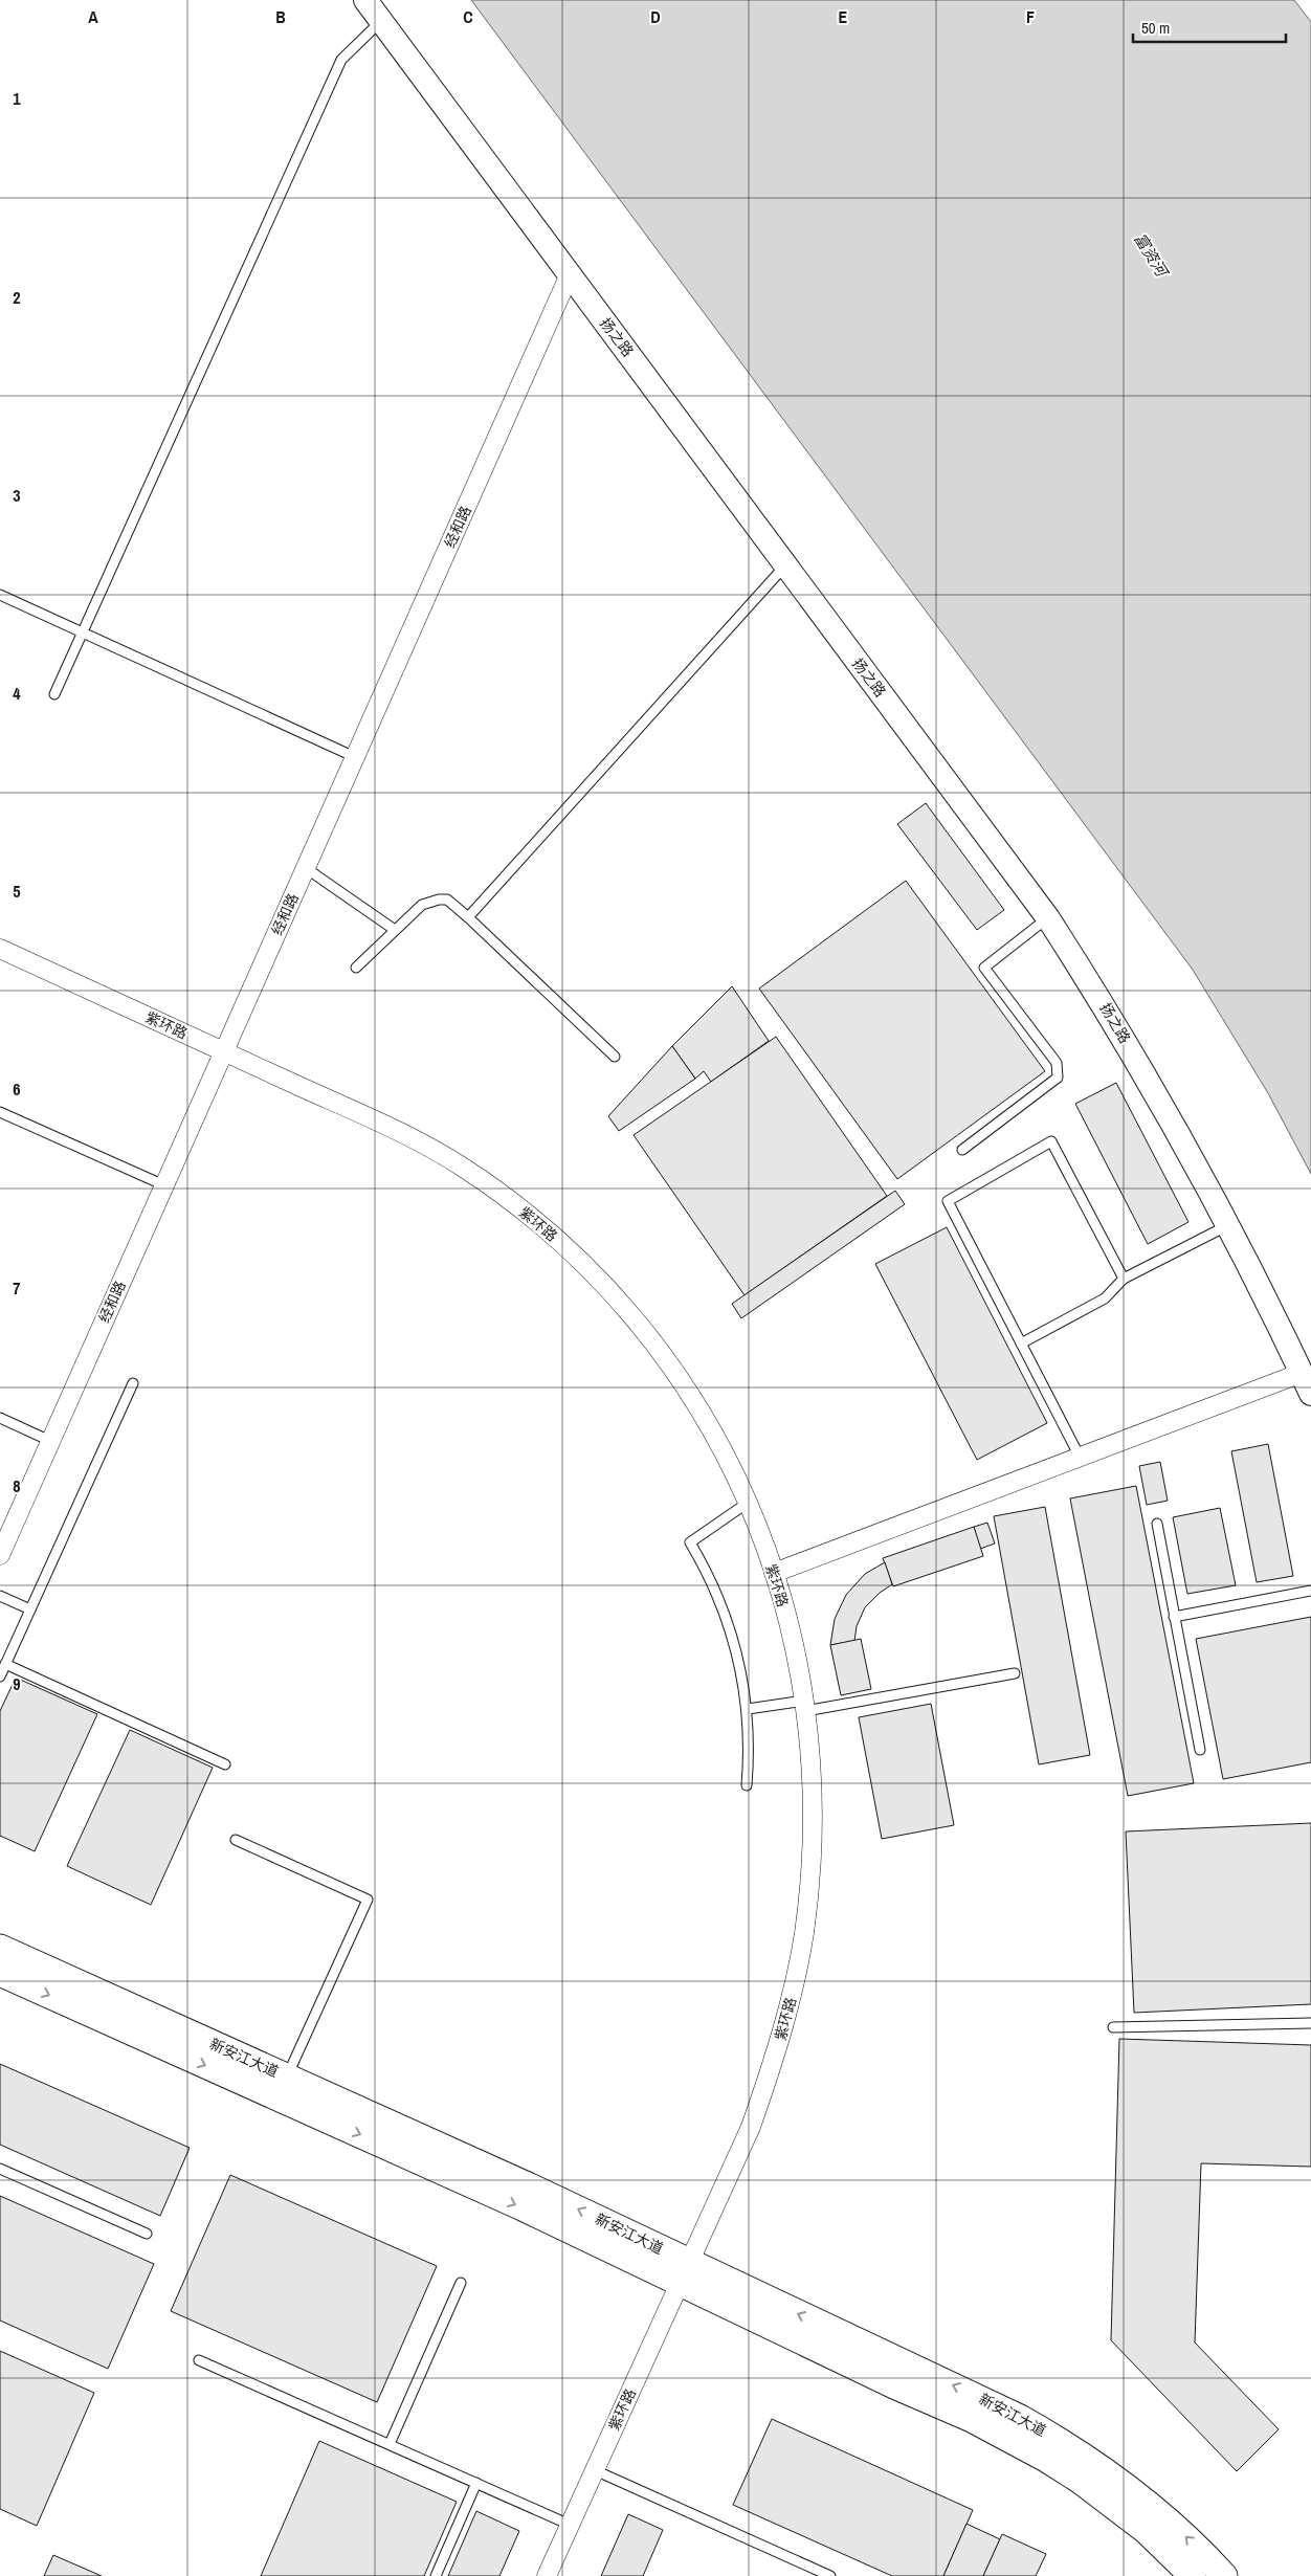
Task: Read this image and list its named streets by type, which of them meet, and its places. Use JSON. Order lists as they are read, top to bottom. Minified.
{"streets":{"main road":["新安江大道"],"street":["扬之路","经和路","紫环路"]},"crossings":[["扬之路","经和路"],["经和路","紫环路"],["紫环路","新安江大道"]],"water":["富资河"],"scale_bar":"50 m","grid":{"columns":["A","B","C","D","E","F"],"rows":["1","2","3","4","5","6","7","8","9"]}}
